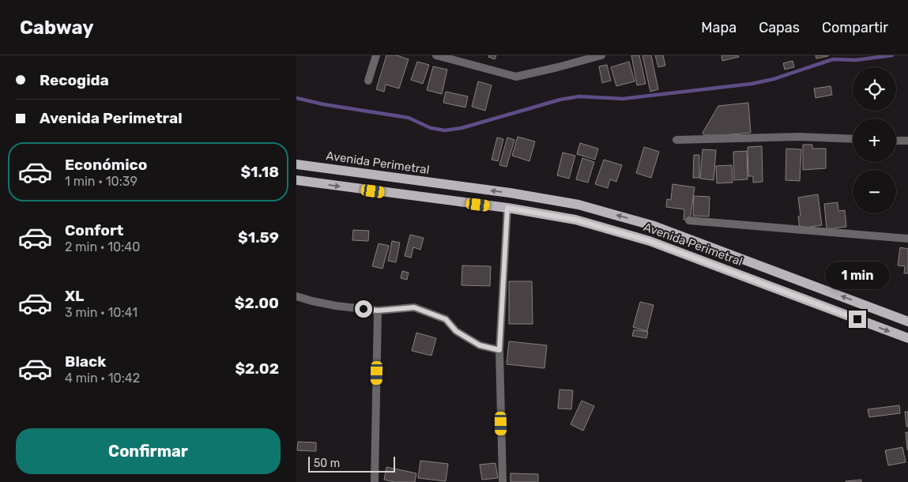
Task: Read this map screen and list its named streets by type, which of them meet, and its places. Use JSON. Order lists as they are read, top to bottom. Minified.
{"streets":{"main road":["Avenida Perimetral"]},"scale_bar":"50 m","page":{"header":"Cabway","nav":["Mapa","Capas","Compartir"],"banner":["Recogida","Avenida Perimetral"],"map_buttons":["+","−"],"list":[{"name":"Económico","note":"1 min · 10:39","value":"$1.18"},{"name":"Confort","note":"2 min · 10:40","value":"$1.59"},{"name":"XL","note":"3 min · 10:41","value":"$2.00"},{"name":"Black","note":"4 min · 10:42","value":"$2.02"}],"bubble":"1 min","buttons":"Confirmar","scale":"50 m"}}
